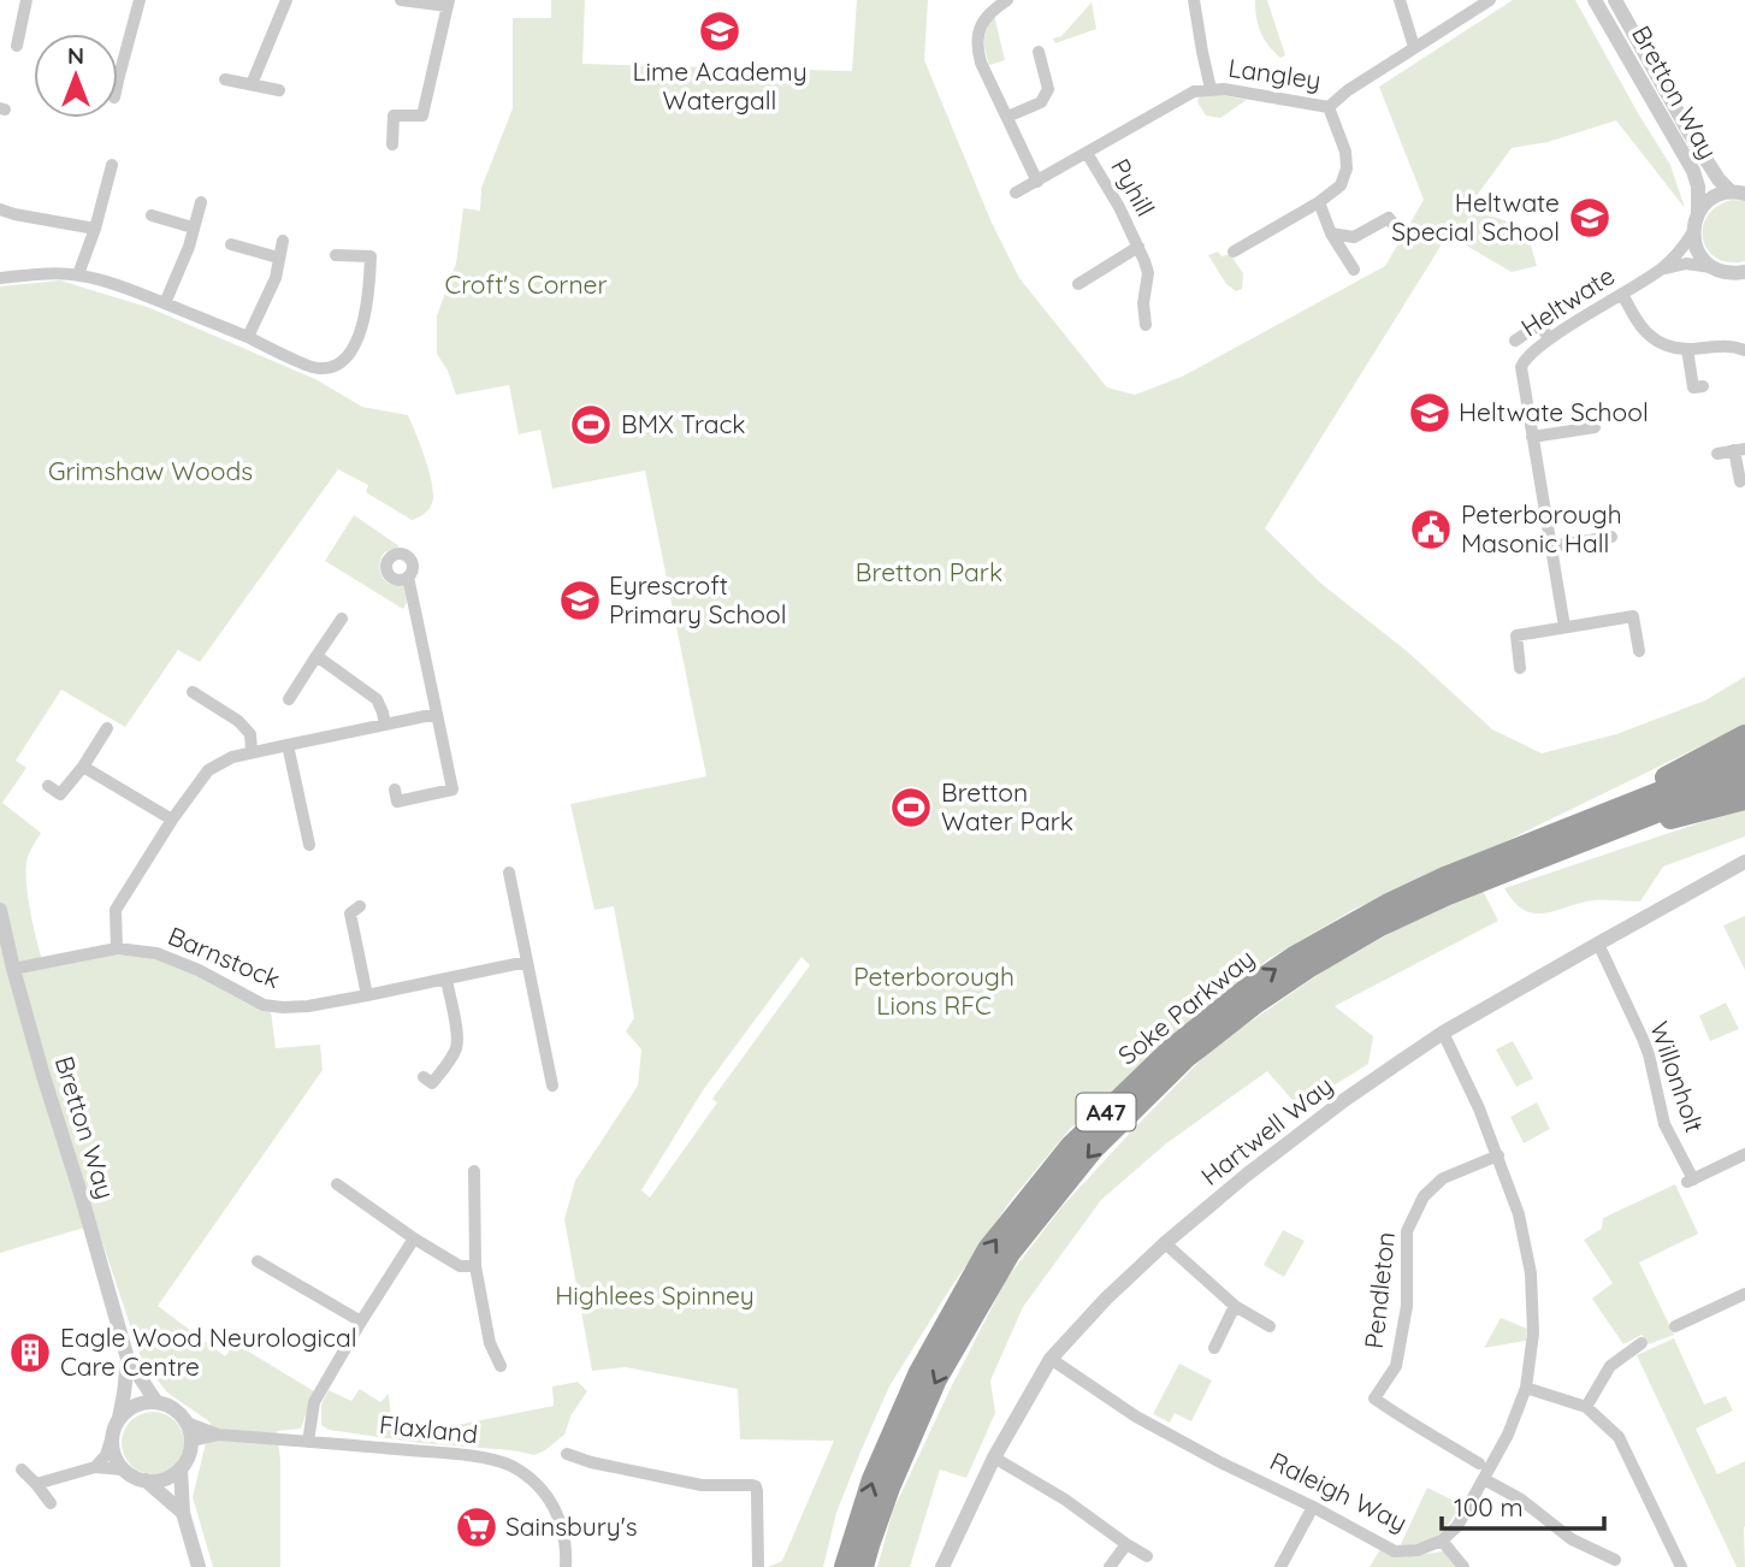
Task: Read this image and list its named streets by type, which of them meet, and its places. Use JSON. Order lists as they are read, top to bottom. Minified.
{"streets":{"highway":["Soke Parkway","A47"],"street":["Langley","Bretton Way","Pyhill","Heltwate","Barnstock","Willonholt","Hartwell Way","Pendleton","Flaxland","Raleigh Way"]},"crossings":[["Langley","Pyhill"],["Bretton Way","Barnstock"],["Bretton Way","Flaxland"],["Soke Parkway","A47"],["Willonholt","Hartwell Way"],["Hartwell Way","Raleigh Way"]],"parks":["Croft's Corner","Grimshaw Woods","Bretton Park","Peterborough Lions RFC","Highlees Spinney"],"places":{"school or university":["Lime Academy Watergall","Heltwate Special School","Heltwate School","Eyrescroft Primary School"],"sports":["BMX Track","Bretton Water Park"],"public building":["Peterborough Masonic Hall"],"building":["Eagle Wood Neurological Care Centre"],"supermarket":["Sainsbury's"]},"scale_bar":"100 m","north":"top"}
